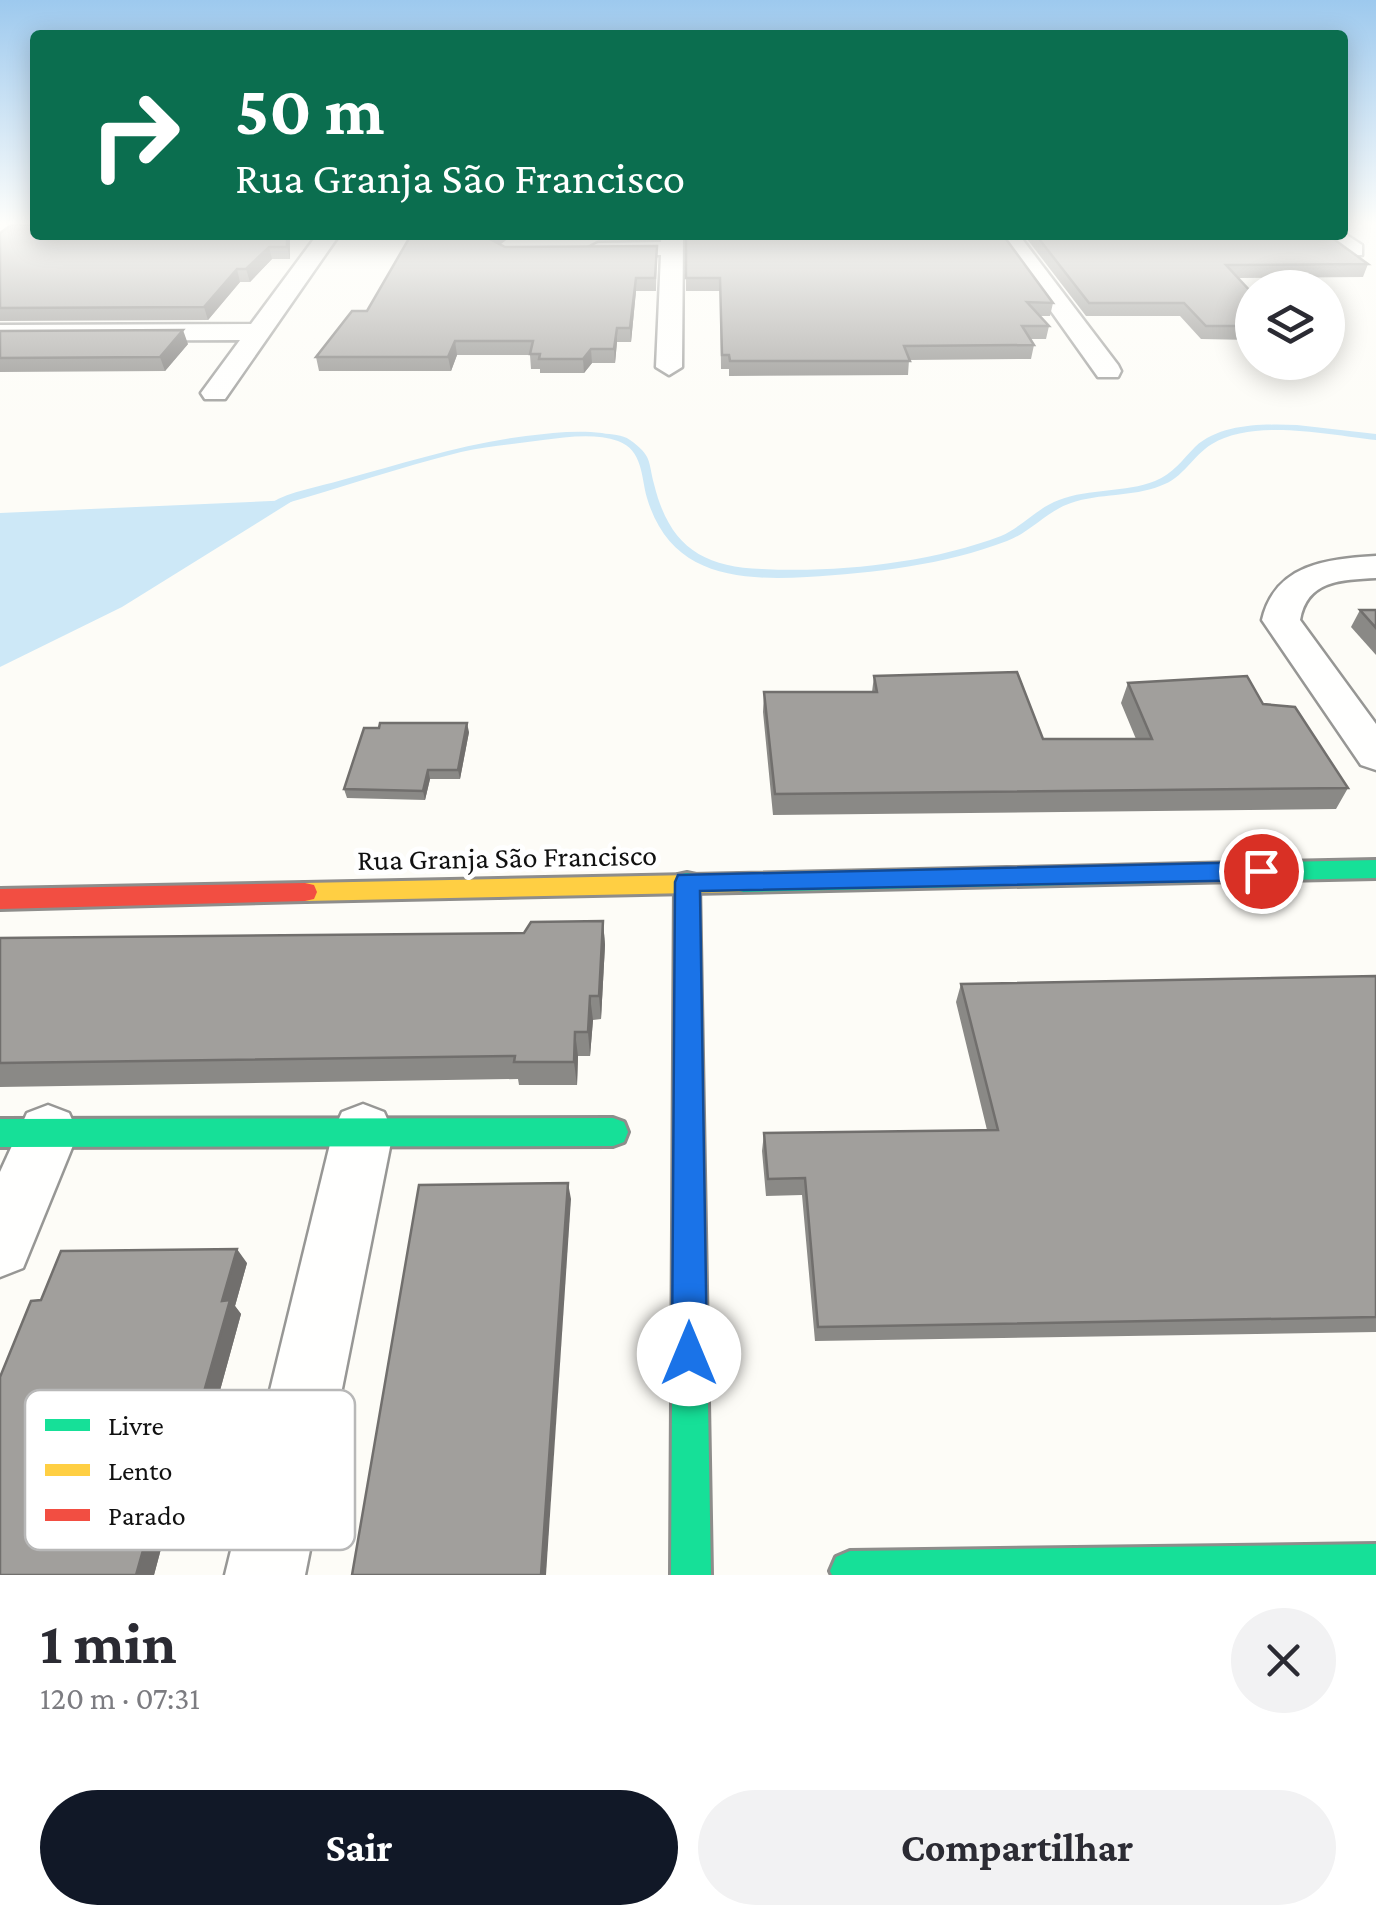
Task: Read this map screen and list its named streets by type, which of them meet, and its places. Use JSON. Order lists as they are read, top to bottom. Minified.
{"streets":{"street":["Rua Granja São Francisco"]},"legend":["Livre","Lento","Parado"],"page":{"turn":["50 m","Rua Granja São Francisco"],"heading":["1 min","120 m · 07:31"],"buttons":["Sair","Compartilhar"]}}
